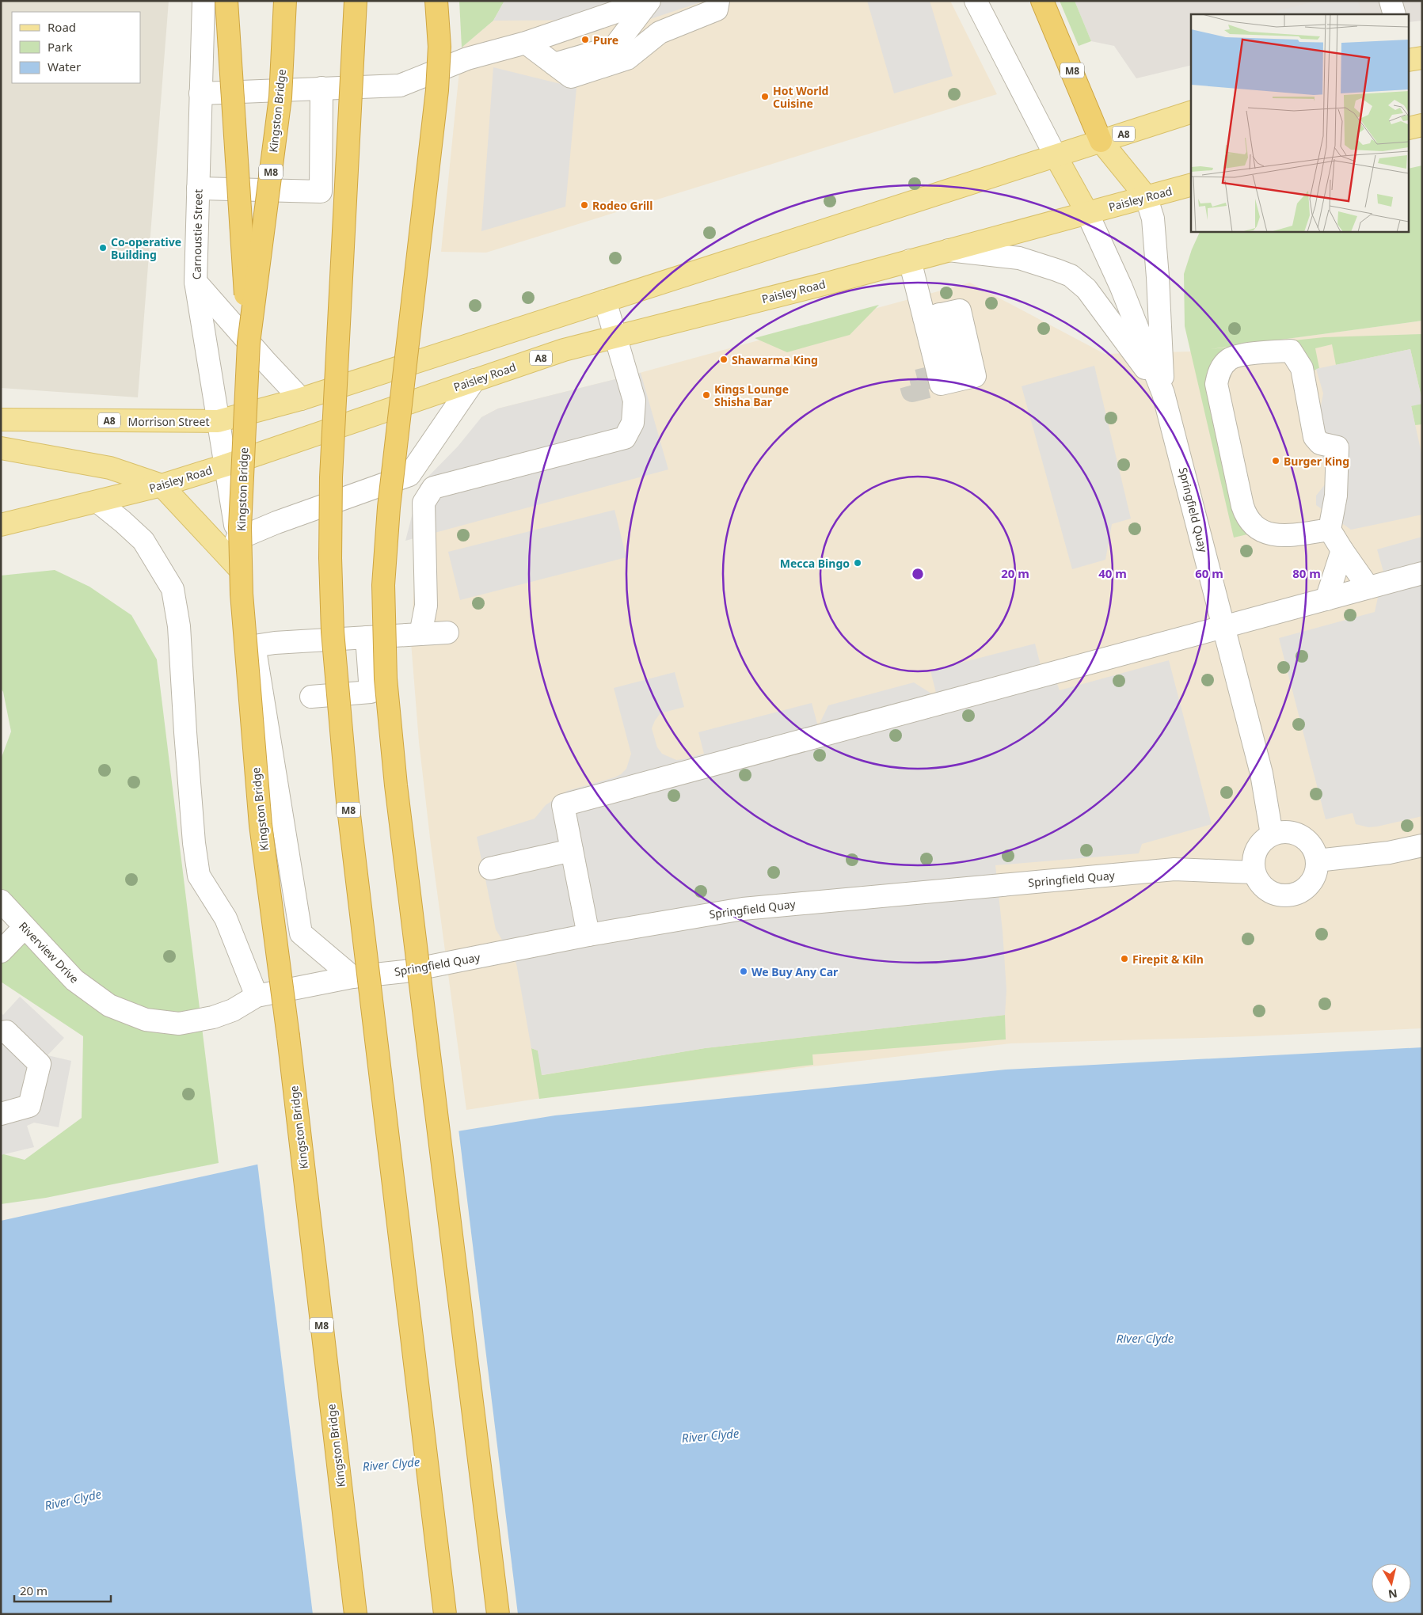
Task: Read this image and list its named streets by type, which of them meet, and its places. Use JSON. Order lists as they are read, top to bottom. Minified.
{"streets":{"highway":["M8","Kingston Bridge"],"main road":["A8","Paisley Road","Morrison Street"],"street":["Carnoustie Street","Springfield Quay","Riverview Drive"]},"crossings":[["M8","A8"],["A8","Carnoustie Street"],["A8","Morrison Street"],["Paisley Road","Carnoustie Street"],["Carnoustie Street","Morrison Street"],["Carnoustie Street","Springfield Quay"],["Springfield Quay","Riverview Drive"]],"water":["River Clyde"],"places":["Pure","Hot World Cuisine","Rodeo Grill","Co-operative Building","Shawarma King","Kings Lounge Shisha Bar","Burger King","Mecca Bingo","Firepit & Kiln","We Buy Any Car"],"legend":["Road","Park","Water"],"scale_bar":"20 m","north":"bottom","rings":["20 m","40 m","60 m","80 m"]}
